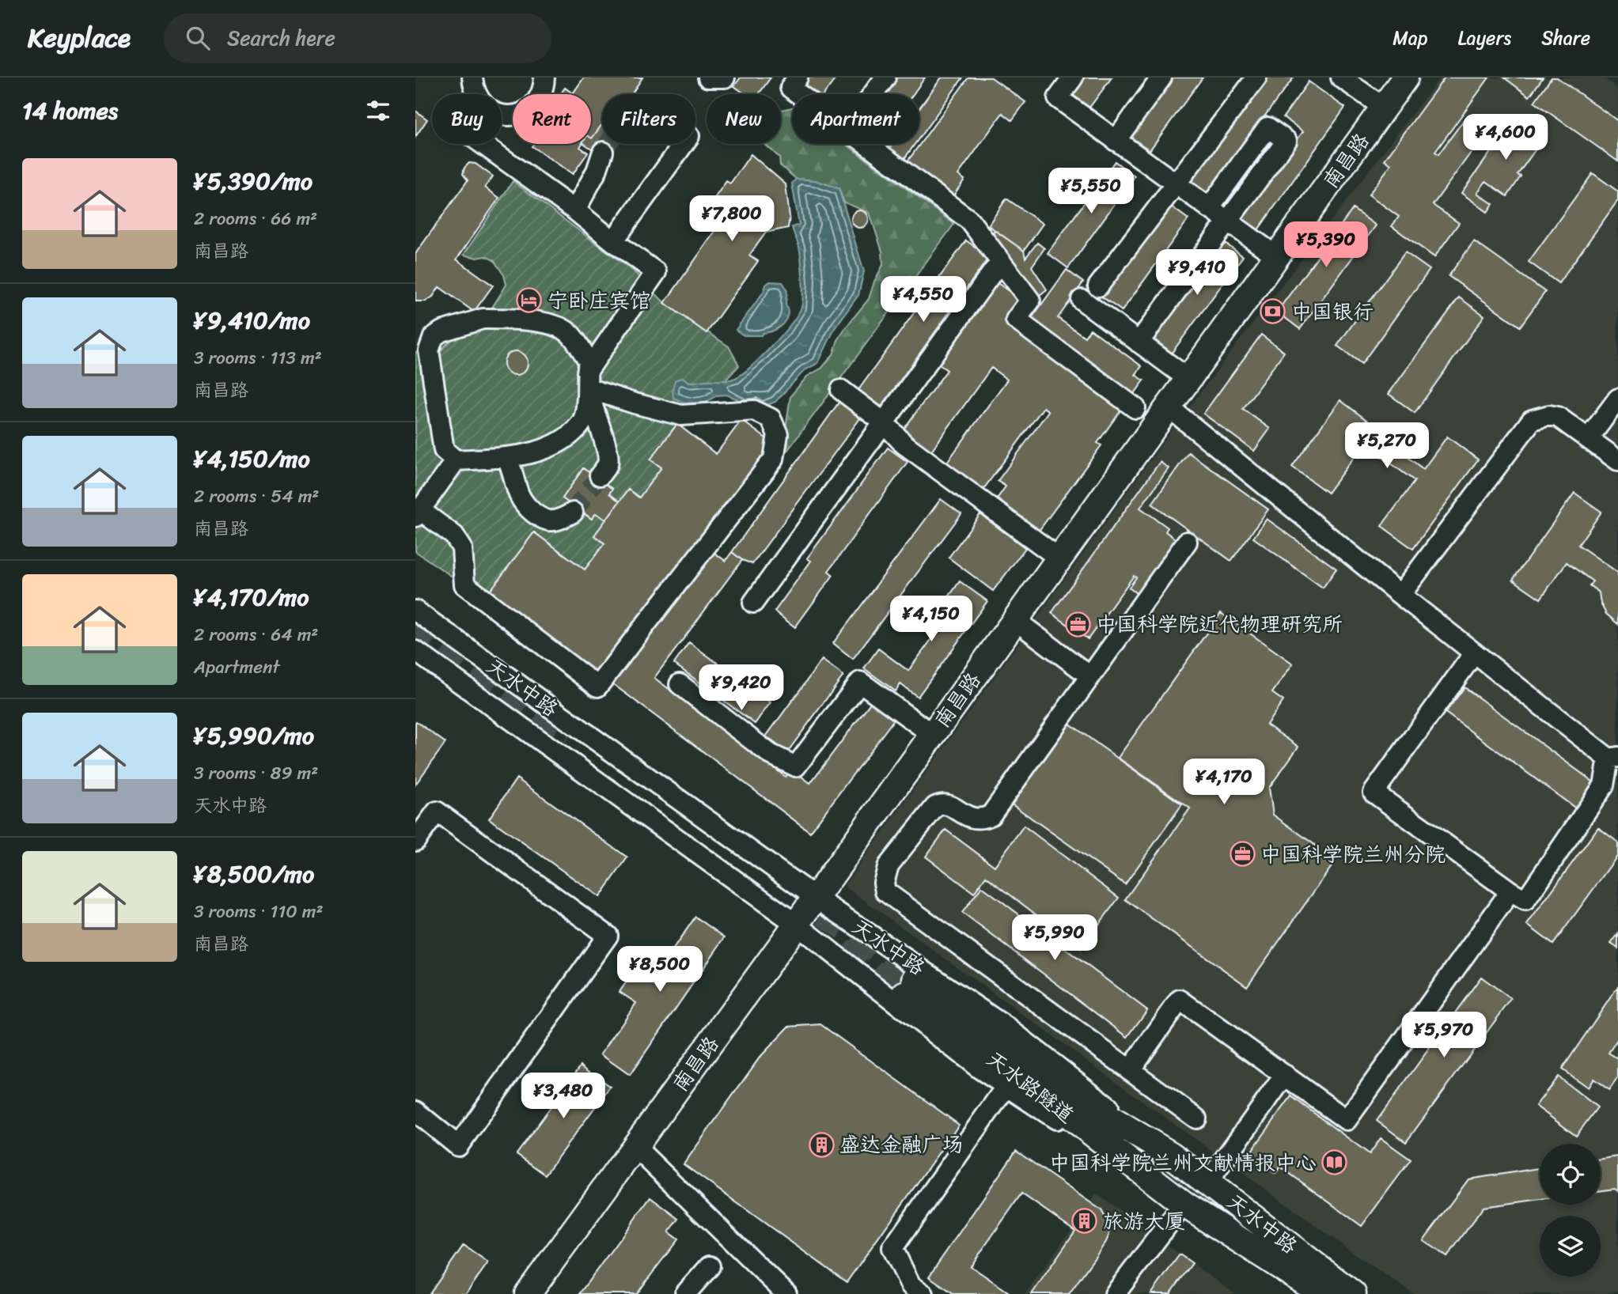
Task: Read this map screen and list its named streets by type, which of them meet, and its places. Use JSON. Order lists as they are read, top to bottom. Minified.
{"streets":{"main road":["南昌路","天水中路","天水路隧道"]},"crossings":[["南昌路","天水中路"],["天水中路","天水路隧道"]],"places":{"hotel":["宁卧庄宾馆"],"bank":["中国银行"],"office":["中国科学院近代物理研究所","中国科学院兰州分院"],"building":["盛达金融广场","旅游大厦"],"library":["中国科学院兰州文献情报中心"]},"page":{"header":"Keyplace","search":"Search here","nav":["Map","Layers","Share"],"heading":"14 homes","chip":["Buy","Rent","Filters","New","Apartment"],"price":["¥4,600","¥5,550","¥7,800","¥5,390","¥9,410","¥4,550","¥5,270","¥4,150","¥9,420","¥4,170","¥5,990","¥8,500","¥5,970","¥3,480"],"list":[{"name":"¥5,390/mo","note":"2 rooms · 66 m² · 南昌路"},{"name":"¥9,410/mo","note":"3 rooms · 113 m² · 南昌路"},{"name":"¥4,150/mo","note":"2 rooms · 54 m² · 南昌路"},{"name":"¥4,170/mo","note":"2 rooms · 64 m² · Apartment"},{"name":"¥5,990/mo","note":"3 rooms · 89 m² · 天水中路"},{"name":"¥8,500/mo","note":"3 rooms · 110 m² · 南昌路"}]}}
